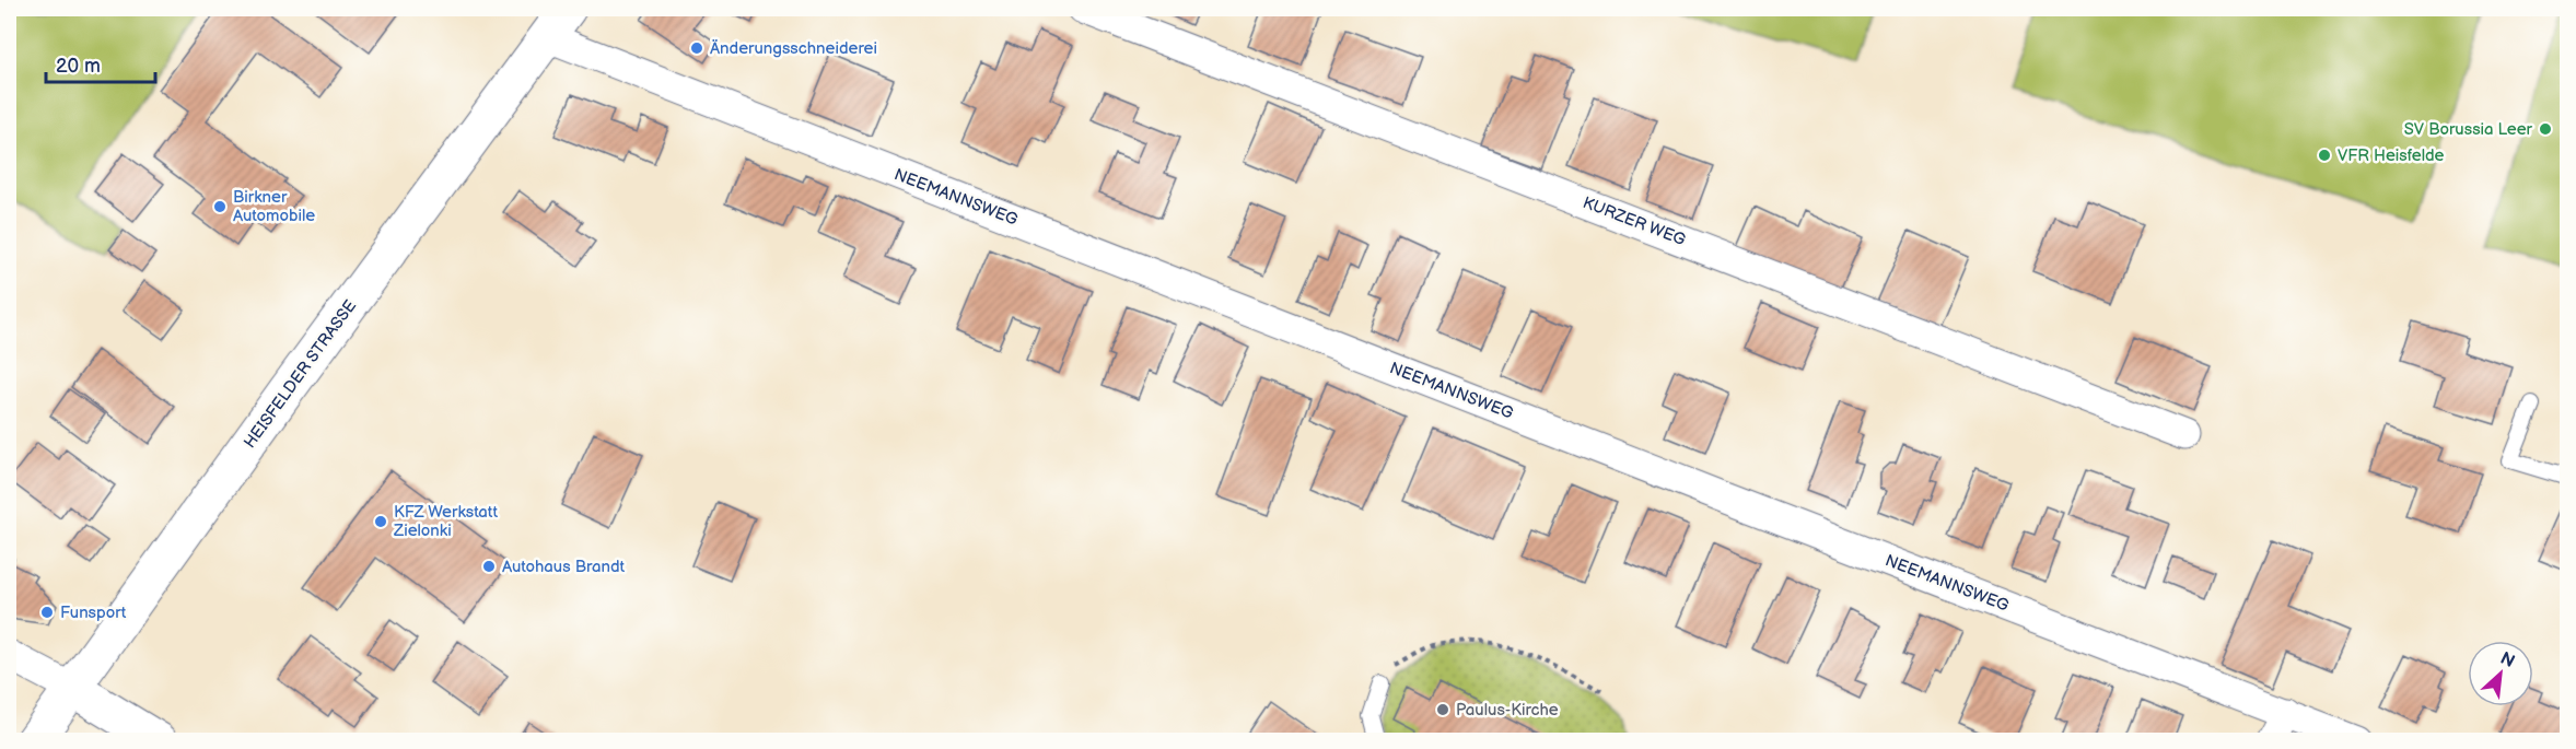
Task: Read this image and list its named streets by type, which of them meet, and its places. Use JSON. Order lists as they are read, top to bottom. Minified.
{"streets":{"main road":["HEISFELDER STRASSE"],"street":["NEEMANNSWEG","KURZER WEG"]},"crossings":[["NEEMANNSWEG","HEISFELDER STRASSE"]],"places":["Änderungsschneiderei","SV Borussia Leer","VFR Heisfelde","Birkner Automobile","KFZ Werkstatt Zielonki","Autohaus Brandt","Funsport","Paulus-Kirche"],"scale_bar":"20 m","north":"top right"}
